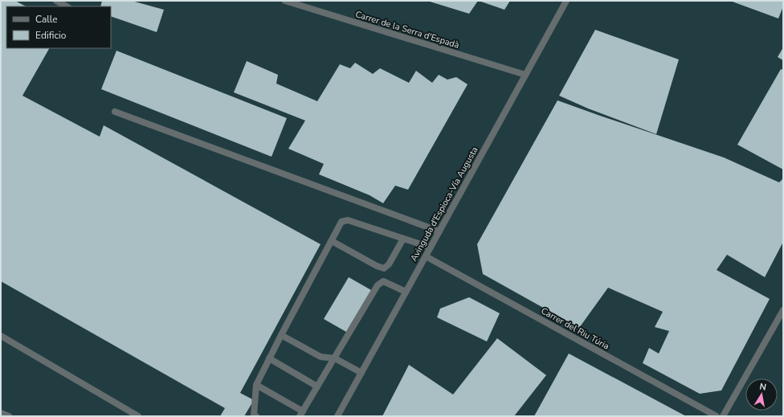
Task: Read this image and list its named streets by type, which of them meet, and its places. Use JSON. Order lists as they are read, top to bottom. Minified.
{"streets":{"street":["Carrer de la Serra d'Espadà","Avinguda d'Espioca-Vía Augusta","Carrer del Riu Túria"]},"crossings":[["Carrer de la Serra d'Espadà","Avinguda d'Espioca-Vía Augusta"],["Avinguda d'Espioca-Vía Augusta","Carrer del Riu Túria"]],"legend":["Calle","Edificio"],"north":"top"}
